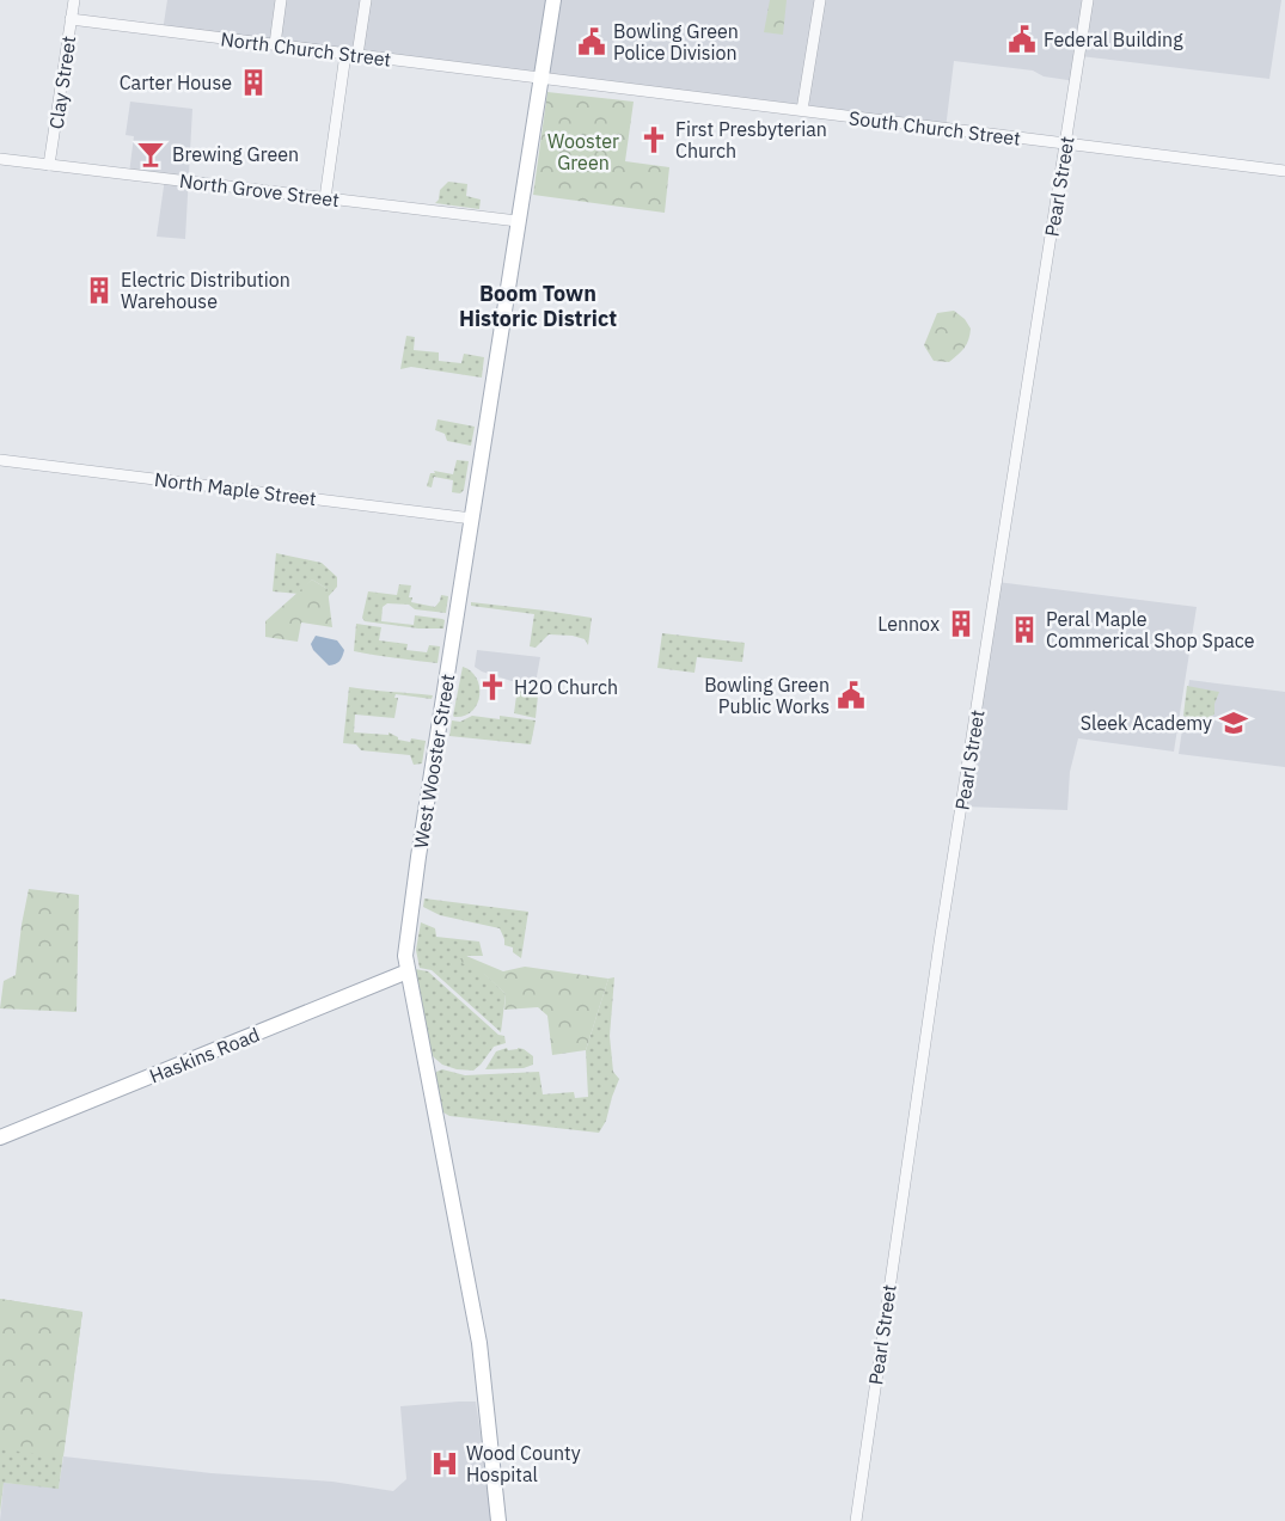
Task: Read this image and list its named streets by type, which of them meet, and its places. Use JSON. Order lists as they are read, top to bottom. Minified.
{"streets":{"main road":["West Wooster Street","Haskins Road"],"street":["North Church Street","Clay Street","South Church Street","Pearl Street","North Grove Street","North Maple Street"]},"crossings":[["North Church Street","Clay Street"],["North Church Street","South Church Street"],["North Church Street","West Wooster Street"],["Clay Street","North Grove Street"],["South Church Street","Pearl Street"],["South Church Street","West Wooster Street"],["North Grove Street","West Wooster Street"],["North Maple Street","West Wooster Street"],["West Wooster Street","Haskins Road"]],"districts":["Boom Town Historic District"],"parks":["Wooster Green"],"places":{"public building":["Federal Building","Bowling Green Police Division","Bowling Green Public Works"],"building":["Carter House","Electric Distribution Warehouse","Lennox","Peral Maple Commerical Shop Space"],"church":["First Presbyterian Church","H2O Church"],"bar":["Brewing Green"],"school or university":["Sleek Academy"],"hospital":["Wood County Hospital"]}}
